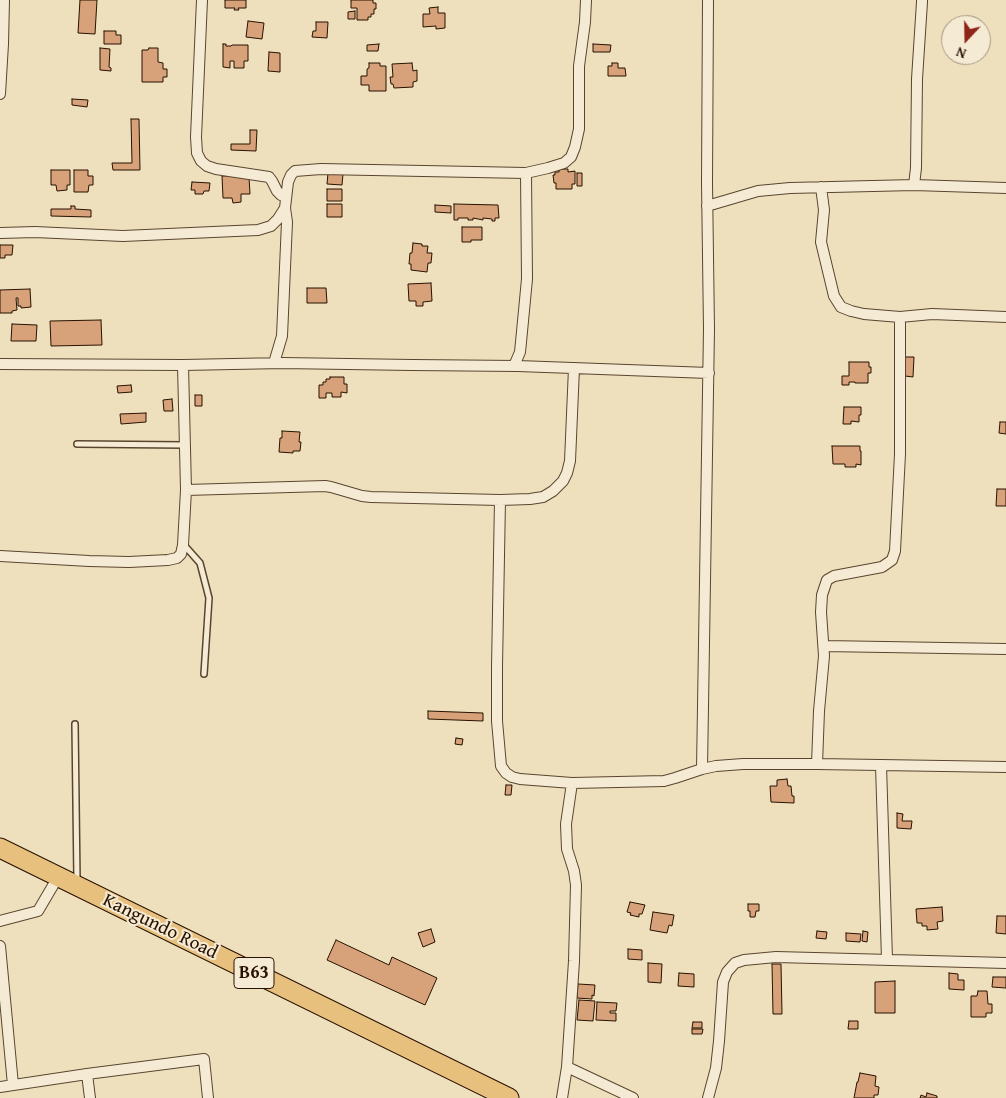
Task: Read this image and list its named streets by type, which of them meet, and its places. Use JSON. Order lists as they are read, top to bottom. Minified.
{"streets":{"highway":["Kangundo Road","B63"]},"north":"bottom"}
